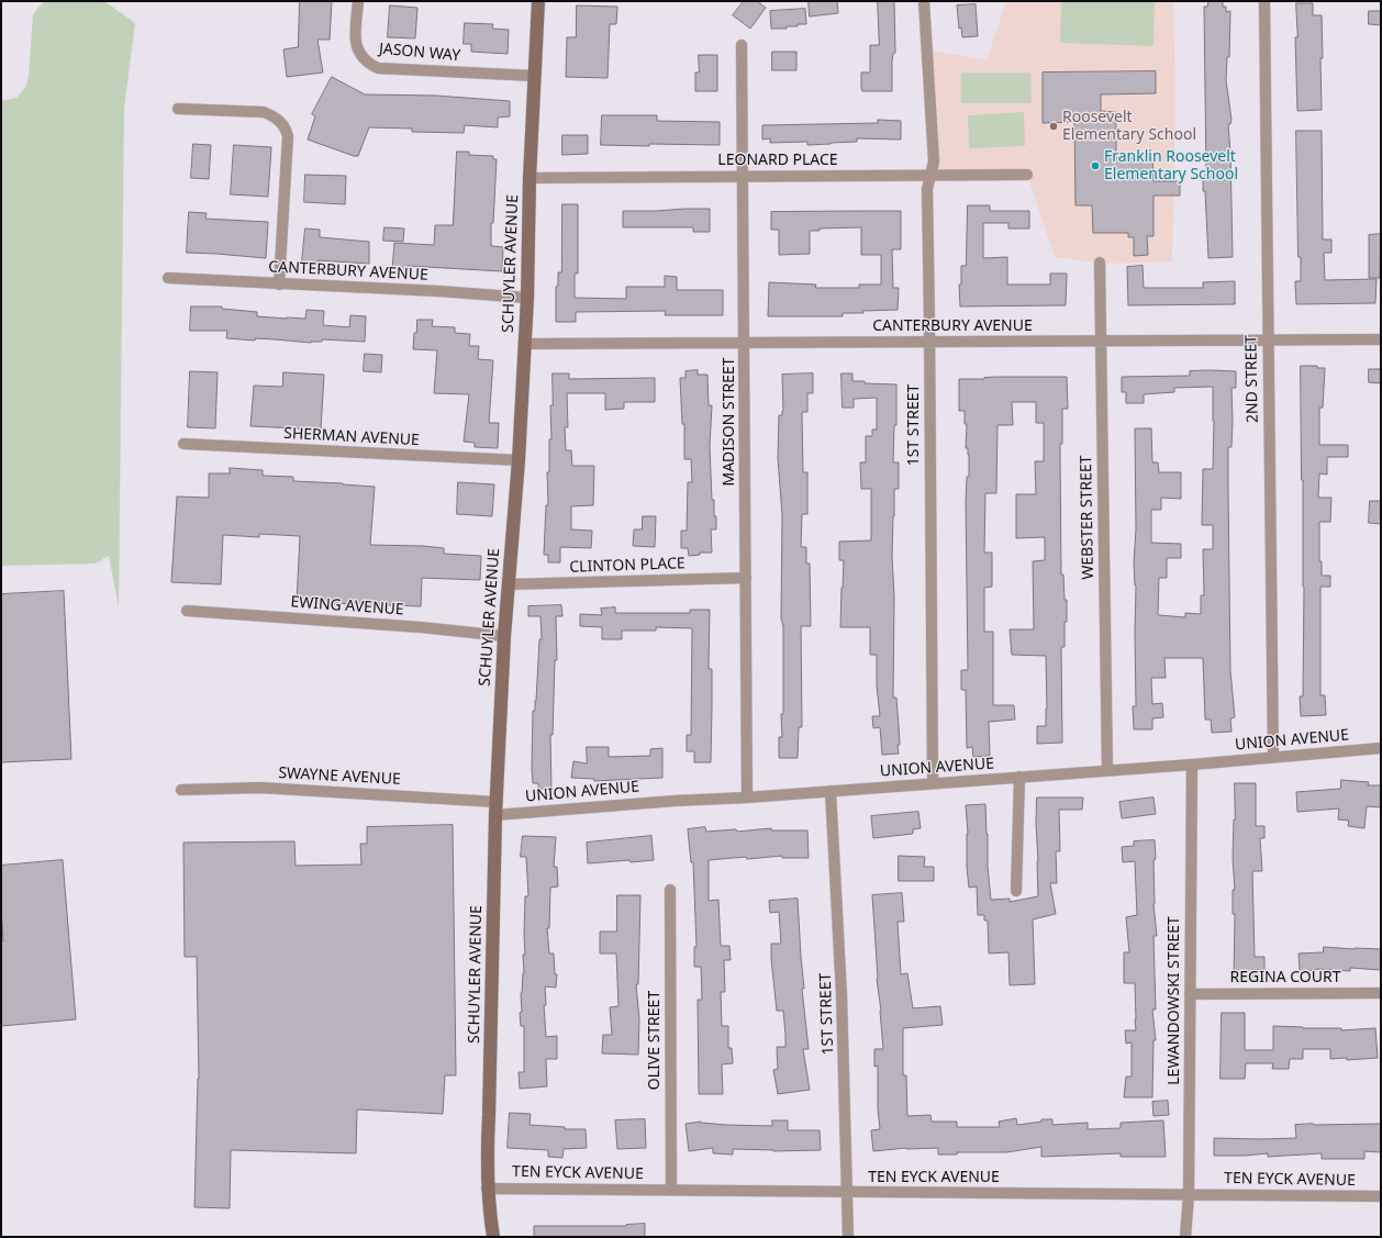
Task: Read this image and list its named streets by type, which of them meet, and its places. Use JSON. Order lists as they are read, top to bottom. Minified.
{"streets":{"street":["JASON WAY","LEONARD PLACE","SCHUYLER AVENUE","CANTERBURY AVENUE","2ND STREET","MADISON STREET","1ST STREET","SHERMAN AVENUE","WEBSTER STREET","CLINTON PLACE","EWING AVENUE","UNION AVENUE","SWAYNE AVENUE","REGINA COURT","LEWANDOWSKI STREET","OLIVE STREET","TEN EYCK AVENUE"]},"crossings":[["JASON WAY","SCHUYLER AVENUE"],["LEONARD PLACE","SCHUYLER AVENUE"],["LEONARD PLACE","MADISON STREET"],["LEONARD PLACE","1ST STREET"],["SCHUYLER AVENUE","CANTERBURY AVENUE"],["SCHUYLER AVENUE","SHERMAN AVENUE"],["SCHUYLER AVENUE","CLINTON PLACE"],["SCHUYLER AVENUE","EWING AVENUE"],["SCHUYLER AVENUE","UNION AVENUE"],["SCHUYLER AVENUE","SWAYNE AVENUE"],["SCHUYLER AVENUE","TEN EYCK AVENUE"],["CANTERBURY AVENUE","2ND STREET"],["CANTERBURY AVENUE","MADISON STREET"],["CANTERBURY AVENUE","1ST STREET"],["CANTERBURY AVENUE","WEBSTER STREET"],["2ND STREET","UNION AVENUE"],["MADISON STREET","CLINTON PLACE"],["MADISON STREET","UNION AVENUE"],["1ST STREET","UNION AVENUE"],["1ST STREET","TEN EYCK AVENUE"],["WEBSTER STREET","UNION AVENUE"],["UNION AVENUE","SWAYNE AVENUE"],["UNION AVENUE","LEWANDOWSKI STREET"],["REGINA COURT","LEWANDOWSKI STREET"],["LEWANDOWSKI STREET","TEN EYCK AVENUE"],["OLIVE STREET","TEN EYCK AVENUE"]],"places":["Roosevelt Elementary School","Franklin Roosevelt Elementary School"]}
